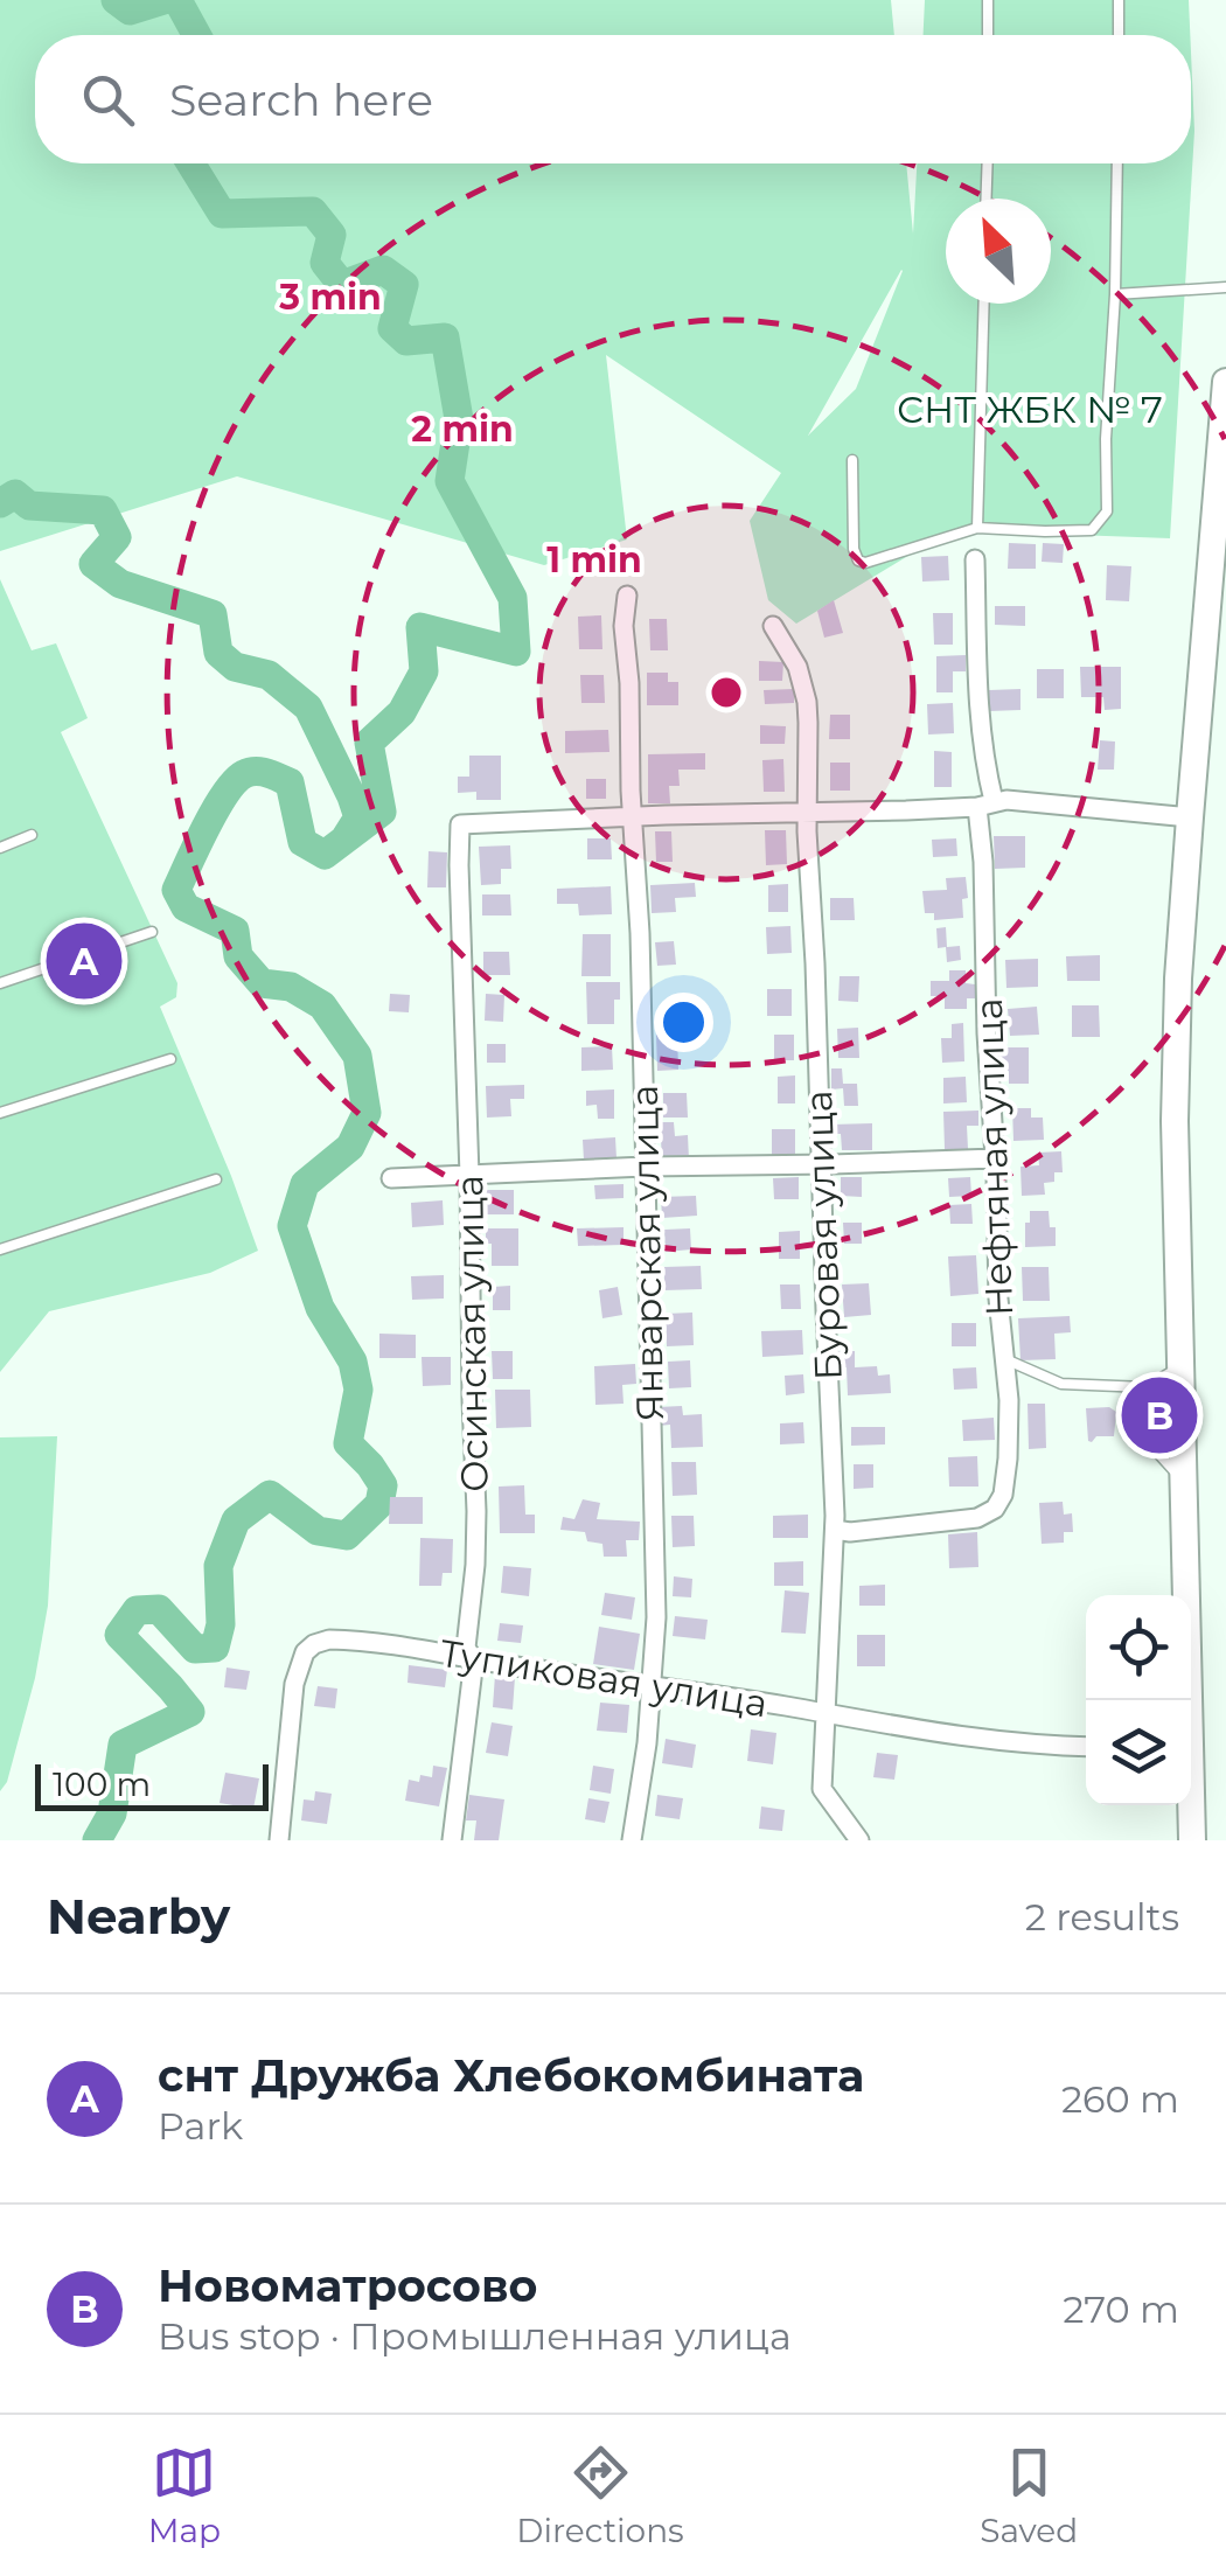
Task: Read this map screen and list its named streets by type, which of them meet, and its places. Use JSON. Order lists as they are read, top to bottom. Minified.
{"streets":{"street":["Нефтяная улица","Буровая улица","Январская улица","Осинская улица","Тупиковая улица"]},"crossings":[["Нефтяная улица","Буровая улица"],["Буровая улица","Тупиковая улица"],["Январская улица","Осинская улица"],["Январская улица","Тупиковая улица"],["Осинская улица","Тупиковая улица"]],"parks":["СНТ ЖБК № 7"],"scale_bar":"100 m","north":"top left","page":{"search":"Search here","pins":["A","B"],"scale":"100 m","heading":["Nearby","2 results"],"list":[{"mark":"A","name":"снт Дружба Хлебокомбината","note":"Park","value":"260 m"},{"mark":"B","name":"Новоматросово","note":"Bus stop · Промышленная улица","value":"270 m"}],"nav":["Map","Directions","Saved"]},"rings":["3 min","2 min","1 min"]}
